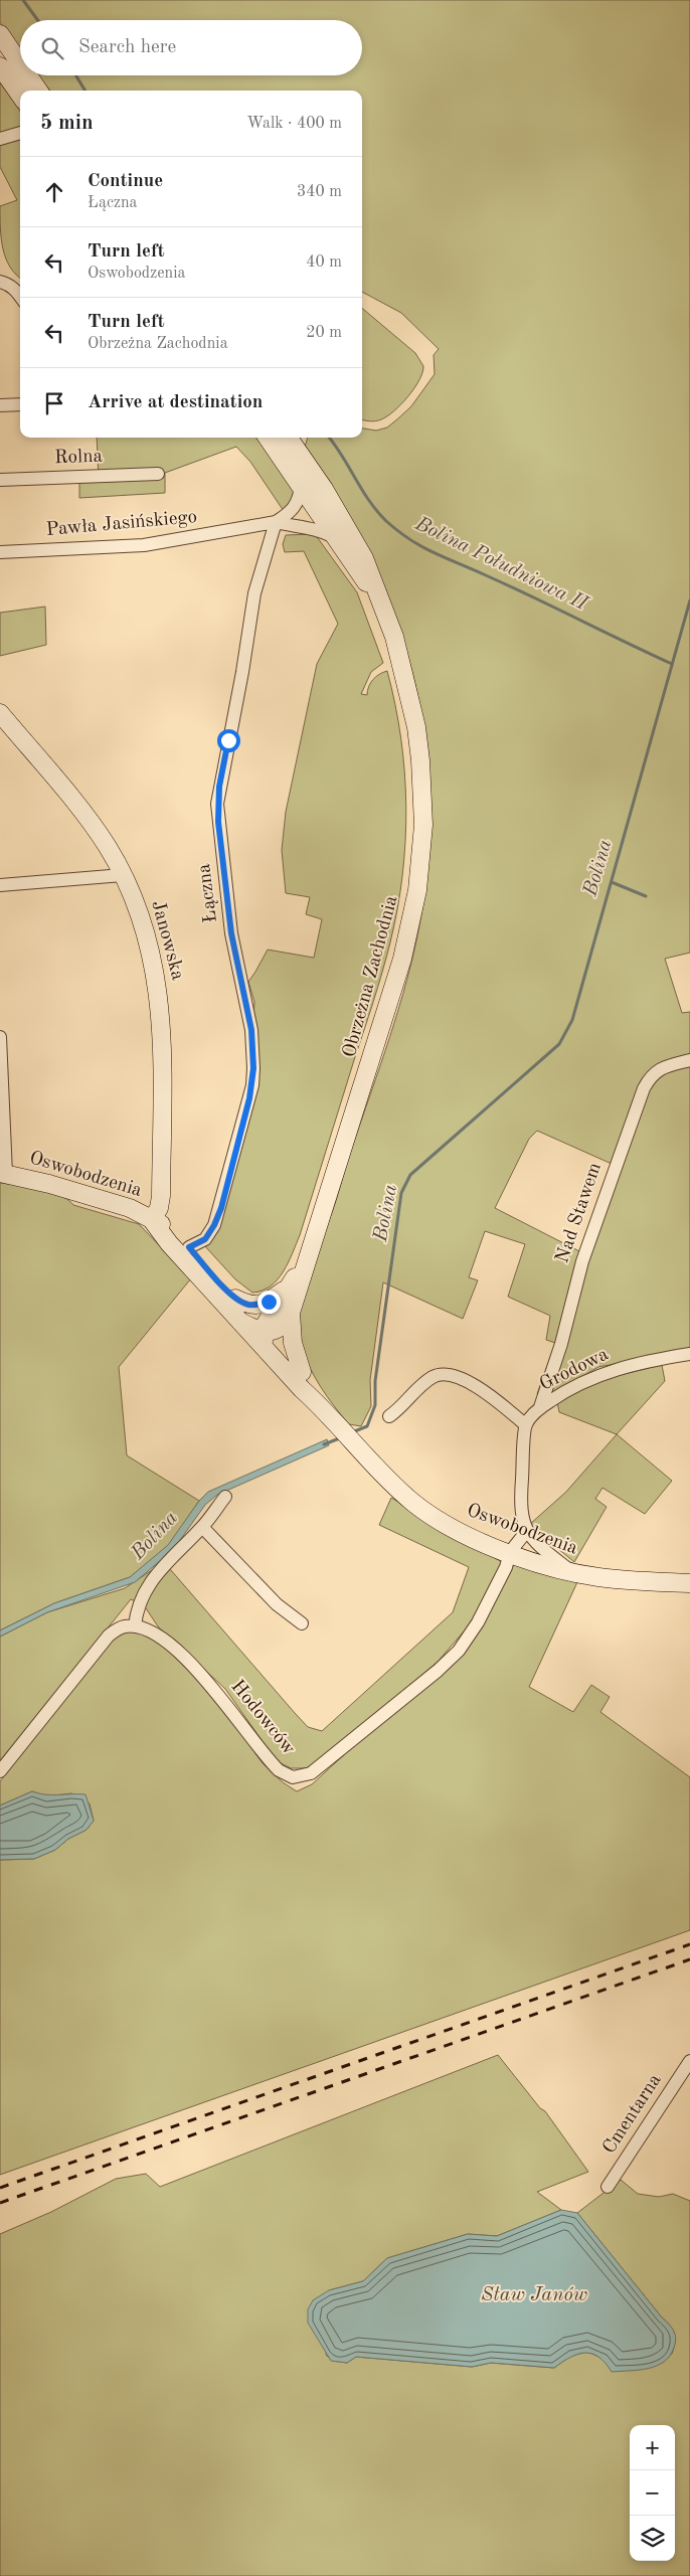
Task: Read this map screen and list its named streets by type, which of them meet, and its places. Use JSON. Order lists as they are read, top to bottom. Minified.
{"streets":{"street":["Rolna","Pawła Jasińskiego","Łączna","Janowska","Obrzeżna Zachodnia","Oswobodzenia","Nad Stawem","Grodowa","Hodowców","Cmentarna"]},"crossings":[["Pawła Jasińskiego","Łączna"],["Pawła Jasińskiego","Obrzeżna Zachodnia"],["Łączna","Oswobodzenia"],["Janowska","Oswobodzenia"],["Obrzeżna Zachodnia","Oswobodzenia"],["Oswobodzenia","Hodowców"],["Nad Stawem","Grodowa"]],"water":["Bolina Południowa II","Bolina","Staw Janów"],"page":{"search":"Search here","heading":["5 min","Walk · 400 m"],"list":[["Continue","Łączna","340 m"],["Turn left","Oswobodzenia","40 m"],["Turn left","Obrzeżna Zachodnia","20 m"],"Arrive at destination"],"map_buttons":["+","−"]}}
